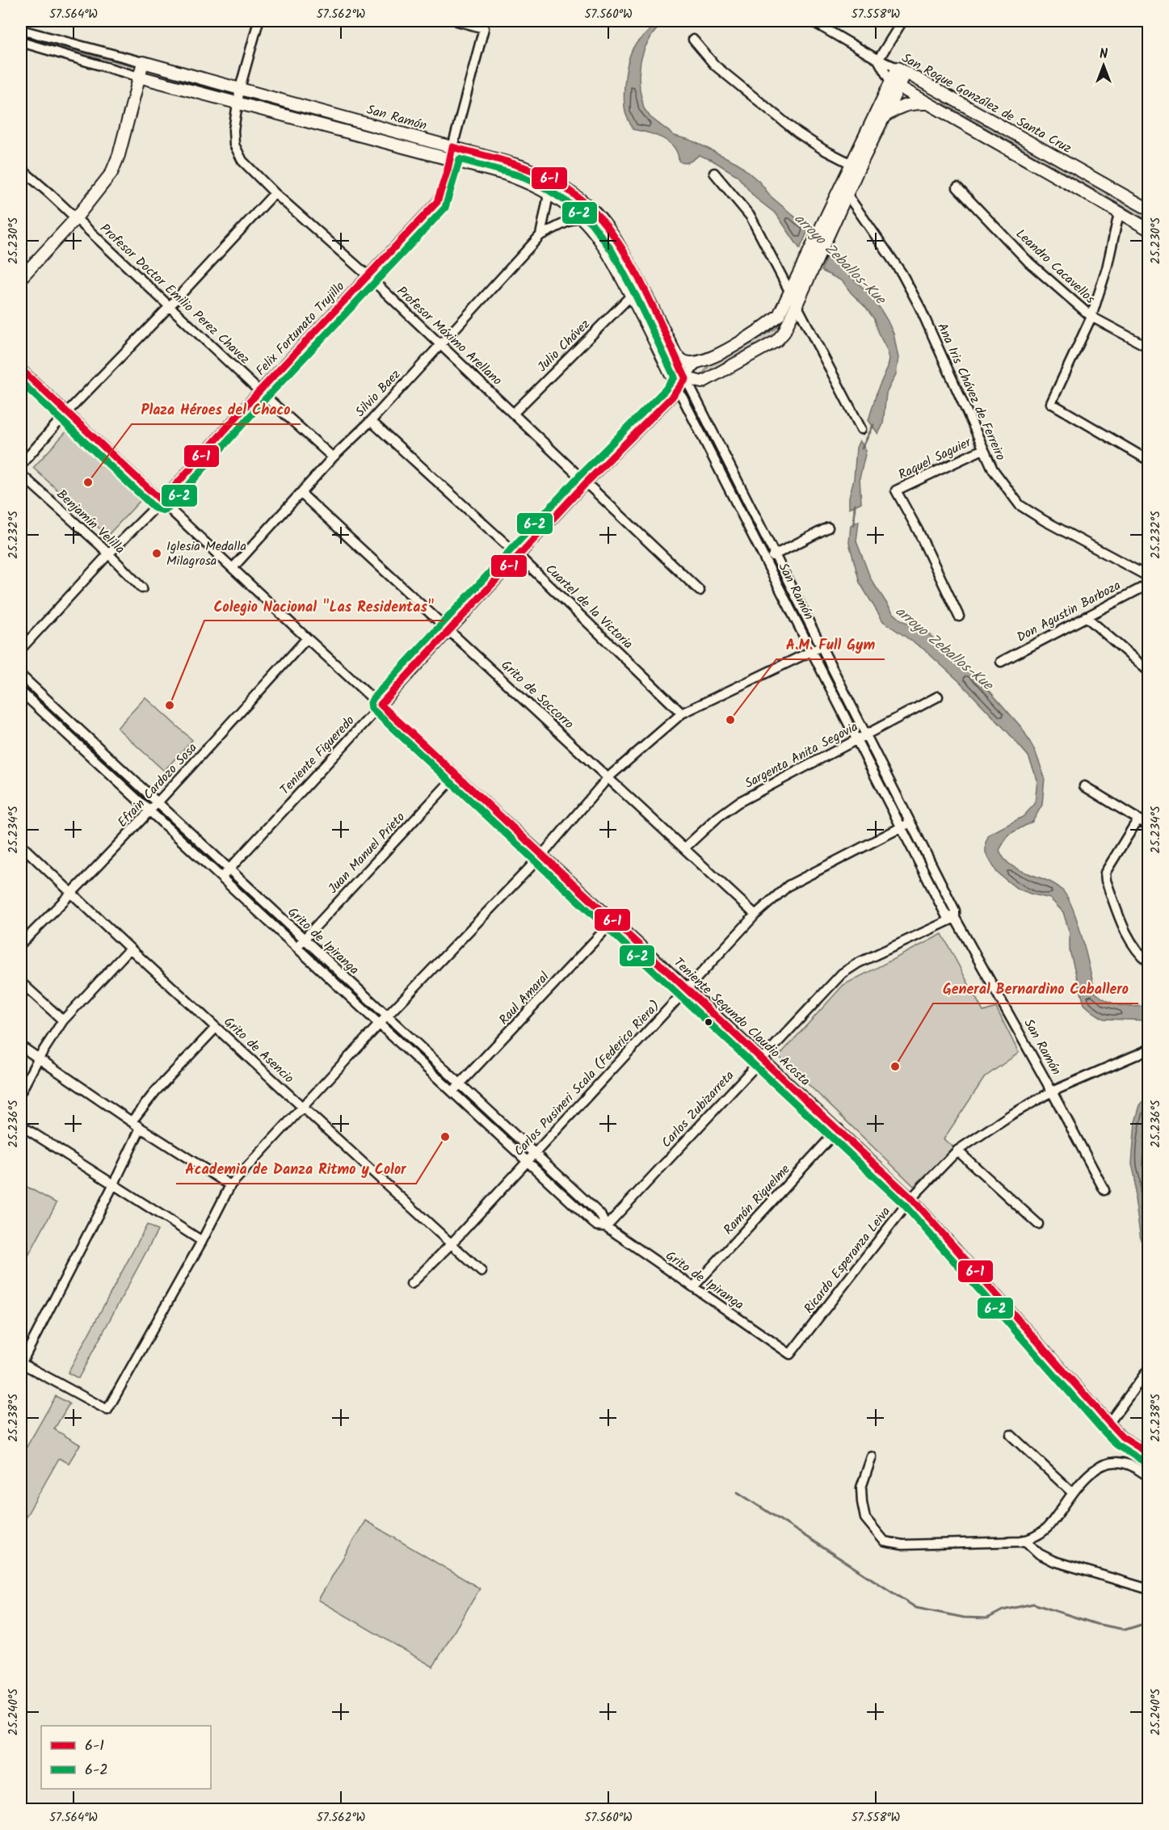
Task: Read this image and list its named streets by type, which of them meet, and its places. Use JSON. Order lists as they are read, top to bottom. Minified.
{"streets":{"street":["San Roque González de Santa Cruz","San Ramón","Leandro Cacavellos","Profesor Doctor Emilio Perez Chavez","Felix Fortunato Trujillo","Profesor Máximo Arellano","Julio Chávez","Ana Iris Chávez de Ferreiro","Silvio Baez","Raquel Saguier","Benjamín Velilla","Cuartel de la Victoria","Don Agustin Barboza","Grito de Soccorro","Teniente Figueredo","Sargenta Anita Segovia","Efrain Cardozo Sosa","Juan Manuel Prieto","Grito de Ipiranga","Raul Amaral","Teniente Segundo Claudio Acosta","Grito de Asencio","Carlos Pusineri Scala (Federico Riera)","Carlos Zubizarreta","Ramón Riquelme","Ricardo Esperanza Leiva"]},"crossings":[["San Ramón","Felix Fortunato Trujillo"],["San Ramón","Profesor Máximo Arellano"],["San Ramón","Julio Chávez"],["San Ramón","Silvio Baez"],["San Ramón","Teniente Figueredo"],["San Ramón","Sargenta Anita Segovia"],["San Ramón","Carlos Pusineri Scala (Federico Riera)"],["San Ramón","Carlos Zubizarreta"],["San Ramón","Ricardo Esperanza Leiva"],["Profesor Doctor Emilio Perez Chavez","Felix Fortunato Trujillo"],["Profesor Doctor Emilio Perez Chavez","Silvio Baez"],["Felix Fortunato Trujillo","Profesor Máximo Arellano"],["Felix Fortunato Trujillo","Benjamín Velilla"],["Felix Fortunato Trujillo","Teniente Segundo Claudio Acosta"],["Profesor Máximo Arellano","Julio Chávez"],["Profesor Máximo Arellano","Silvio Baez"],["Profesor Máximo Arellano","Teniente Figueredo"],["Ana Iris Chávez de Ferreiro","Raquel Saguier"],["Silvio Baez","Cuartel de la Victoria"],["Silvio Baez","Grito de Soccorro"],["Silvio Baez","Teniente Segundo Claudio Acosta"],["Cuartel de la Victoria","Teniente Figueredo"],["Grito de Soccorro","Teniente Figueredo"],["Grito de Soccorro","Sargenta Anita Segovia"],["Grito de Soccorro","Carlos Pusineri Scala (Federico Riera)"],["Teniente Figueredo","Grito de Ipiranga"],["Teniente Figueredo","Teniente Segundo Claudio Acosta"],["Efrain Cardozo Sosa","Grito de Ipiranga"],["Efrain Cardozo Sosa","Teniente Segundo Claudio Acosta"],["Efrain Cardozo Sosa","Grito de Asencio"],["Juan Manuel Prieto","Grito de Ipiranga"],["Juan Manuel Prieto","Teniente Segundo Claudio Acosta"],["Grito de Ipiranga","Raul Amaral"],["Grito de Ipiranga","Carlos Pusineri Scala (Federico Riera)"],["Grito de Ipiranga","Carlos Zubizarreta"],["Grito de Ipiranga","Ramón Riquelme"],["Grito de Ipiranga","Ricardo Esperanza Leiva"],["Raul Amaral","Teniente Segundo Claudio Acosta"],["Teniente Segundo Claudio Acosta","Carlos Pusineri Scala (Federico Riera)"],["Teniente Segundo Claudio Acosta","Carlos Zubizarreta"],["Teniente Segundo Claudio Acosta","Ramón Riquelme"],["Teniente Segundo Claudio Acosta","Ricardo Esperanza Leiva"],["Grito de Asencio","Carlos Pusineri Scala (Federico Riera)"]],"water":["arroyo Zeballos-Kue"],"places":["Plaza Héroes del Chaco","Iglesia Medalla Milagrosa","Colegio Nacional \"Las Residentas\"","A.M. Full Gym","General Bernardino Caballero","Academia de Danza Ritmo y Color"],"lines":["transit line 6-1","transit line 6-2"],"legend":["6-1","6-2"],"north":"top","coordinates":["57.564°W","57.562°W","57.560°W","57.558°W","25.230°S","25.232°S","25.234°S","25.236°S","25.238°S","25.240°S"]}
